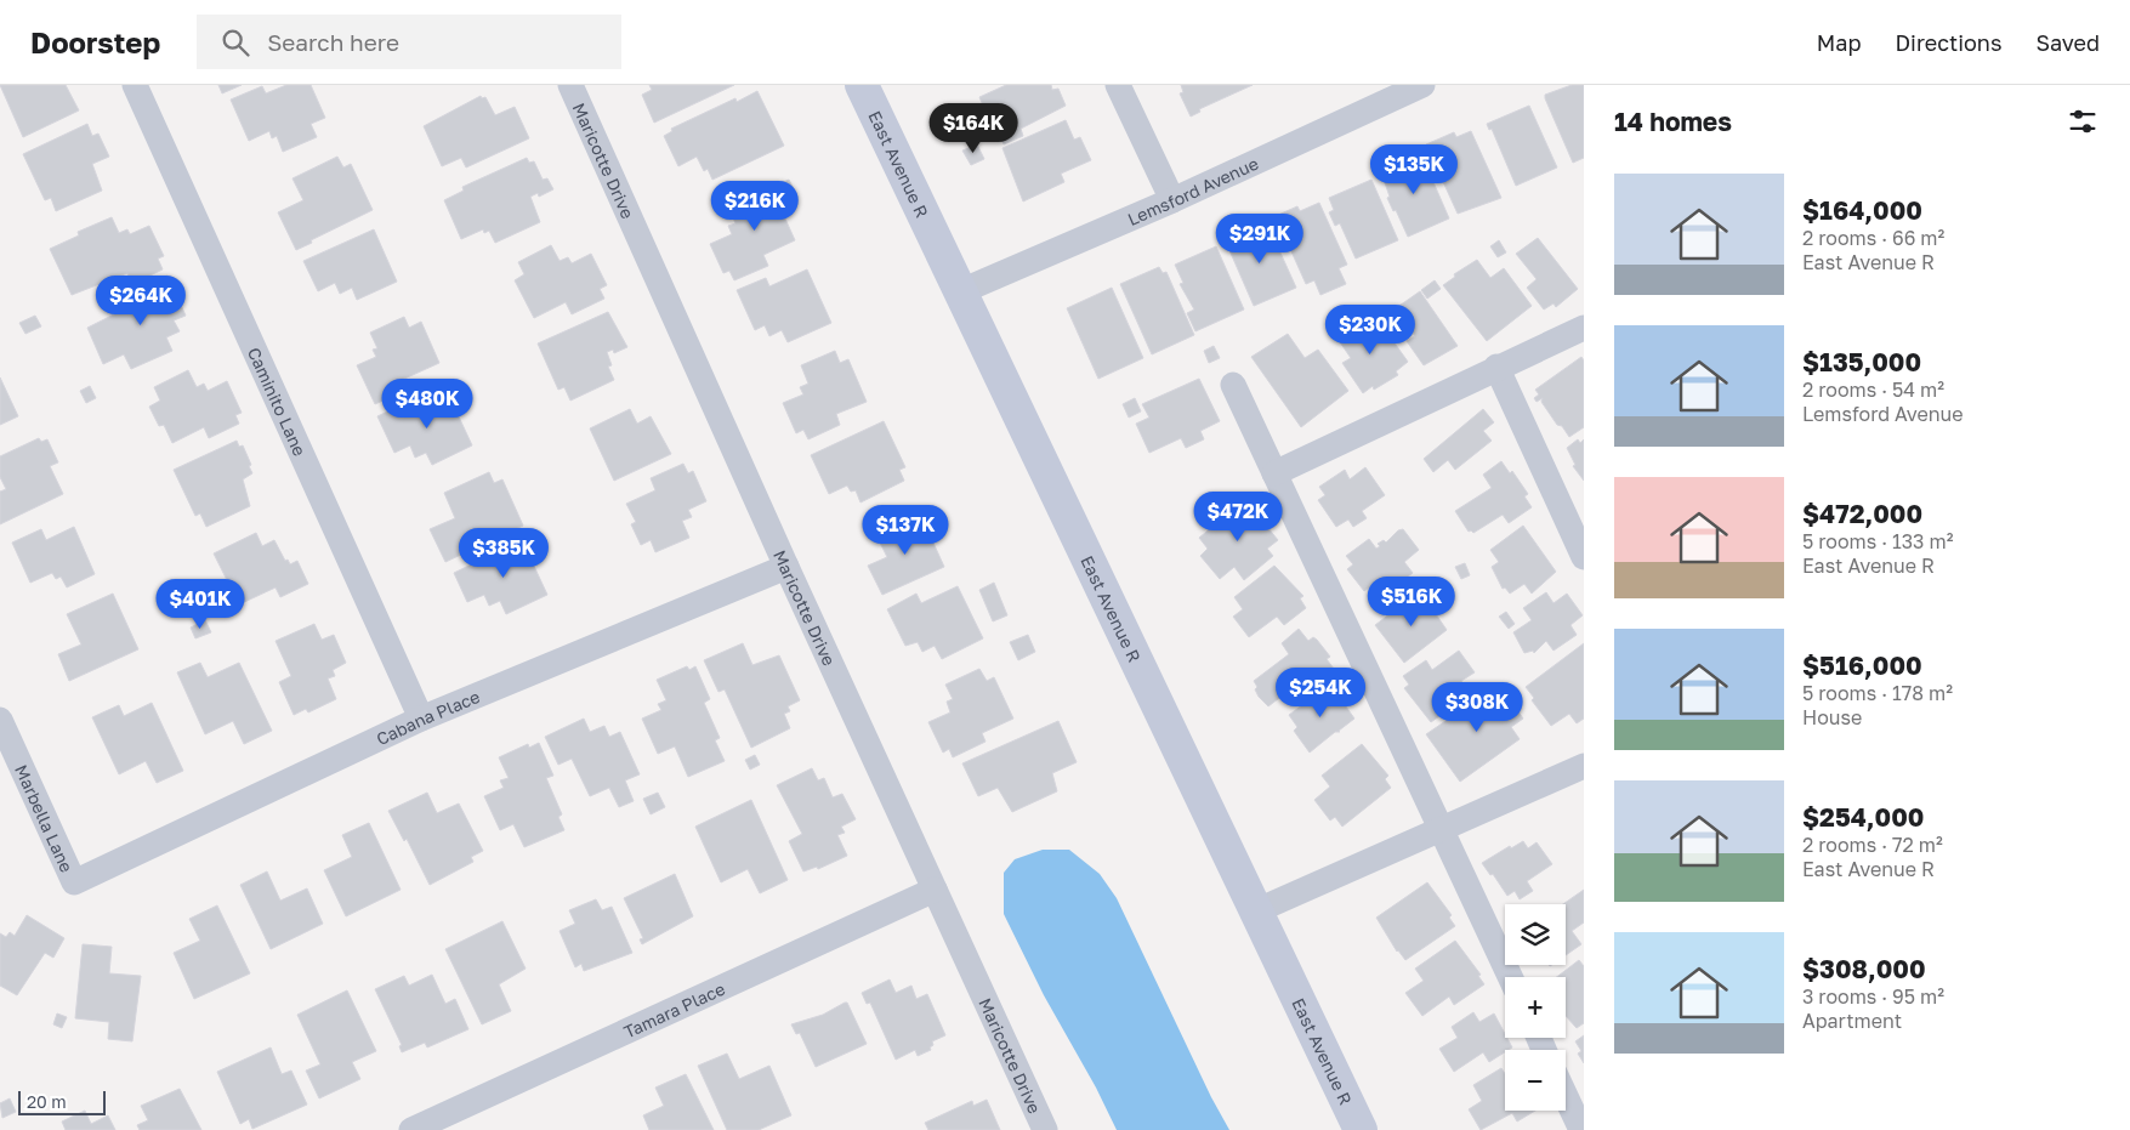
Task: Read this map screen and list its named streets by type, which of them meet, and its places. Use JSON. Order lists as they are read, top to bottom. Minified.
{"streets":{"main road":["East Avenue R"],"street":["Maricotte Drive","Lemsford Avenue","Caminito Lane","Cabana Place","Marbella Lane","Tamara Place"]},"crossings":[["Maricotte Drive","Cabana Place"],["Maricotte Drive","Tamara Place"],["East Avenue R","Lemsford Avenue"],["Caminito Lane","Cabana Place"],["Cabana Place","Marbella Lane"]],"scale_bar":"20 m","page":{"header":"Doorstep","search":"Search here","nav":["Map","Directions","Saved"],"heading":"14 homes","price":["$164K","$135K","$216K","$291K","$264K","$230K","$480K","$472K","$137K","$385K","$516K","$401K","$254K","$308K"],"list":[{"name":"$164,000","note":"2 rooms · 66 m² · East Avenue R"},{"name":"$135,000","note":"2 rooms · 54 m² · Lemsford Avenue"},{"name":"$472,000","note":"5 rooms · 133 m² · East Avenue R"},{"name":"$516,000","note":"5 rooms · 178 m² · House"},{"name":"$254,000","note":"2 rooms · 72 m² · East Avenue R"},{"name":"$308,000","note":"3 rooms · 95 m² · Apartment"}],"map_buttons":["+","−"],"scale":"20 m"}}
